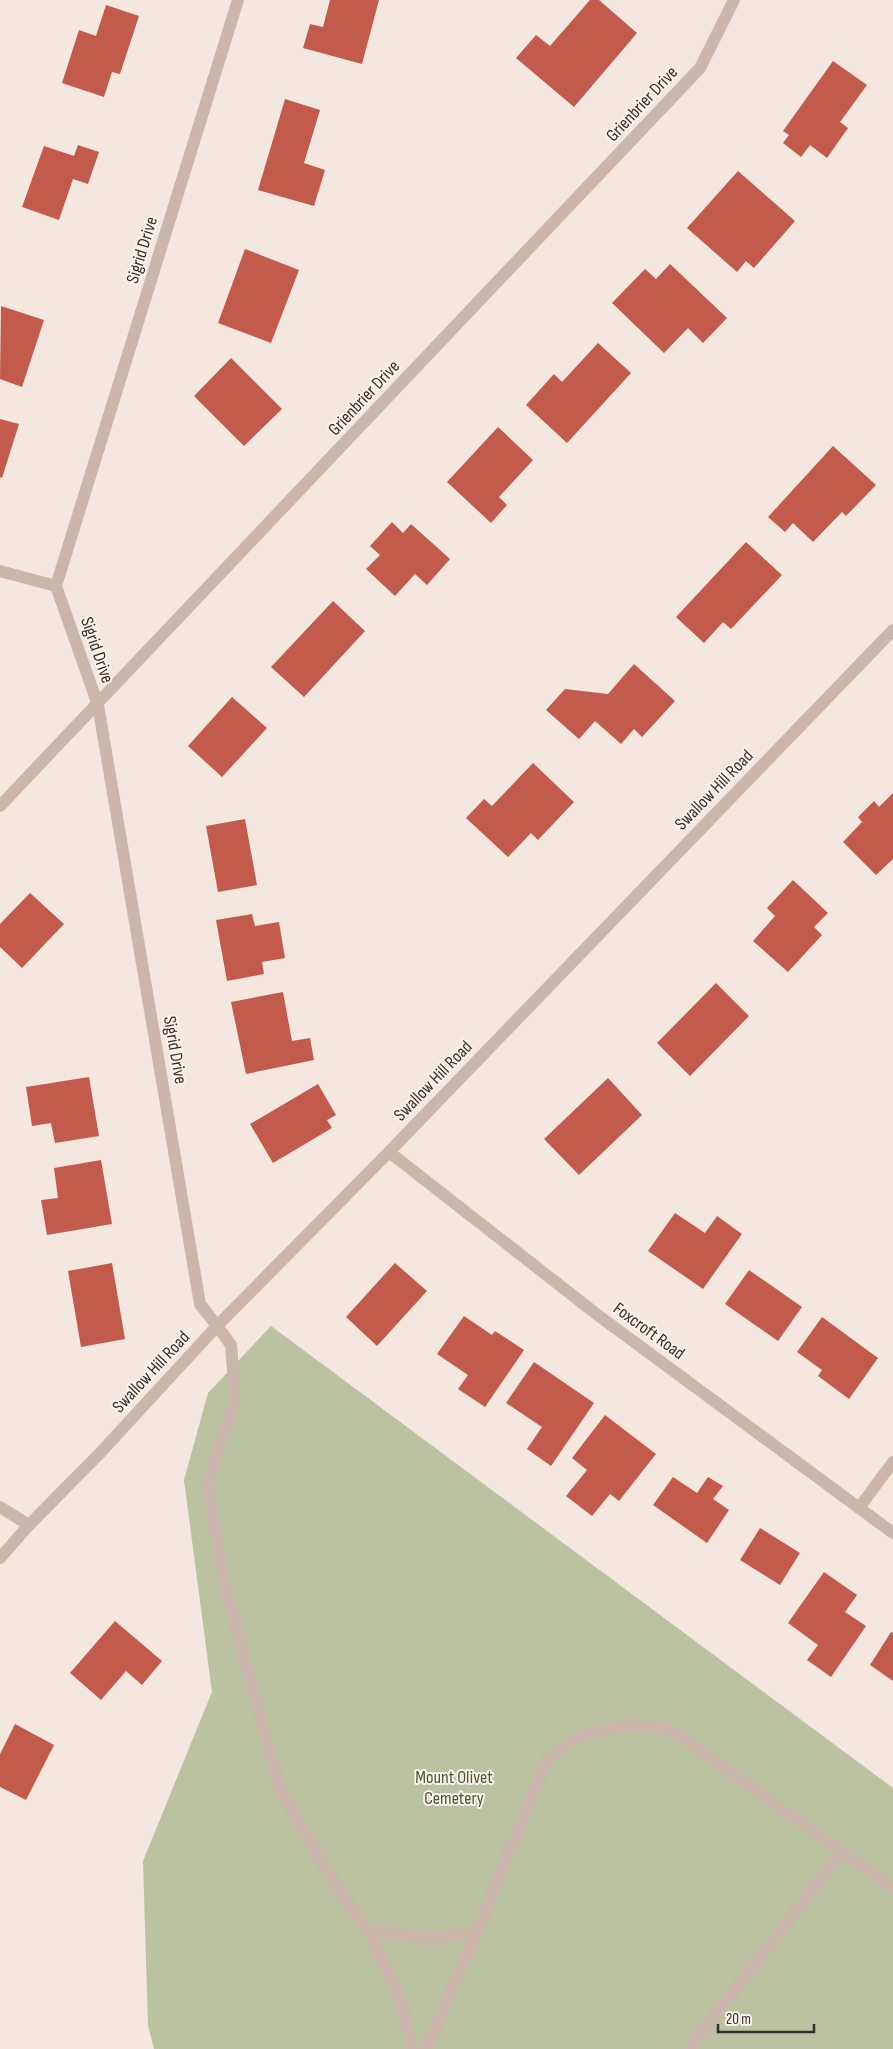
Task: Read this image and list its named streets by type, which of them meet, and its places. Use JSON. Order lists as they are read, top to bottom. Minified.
{"streets":{"street":["Grienbrier Drive","Sigrid Drive","Swallow Hill Road","Foxcroft Road"]},"crossings":[["Grienbrier Drive","Sigrid Drive"],["Sigrid Drive","Swallow Hill Road"],["Swallow Hill Road","Foxcroft Road"]],"parks":["Mount Olivet Cemetery"],"scale_bar":"20 m"}
